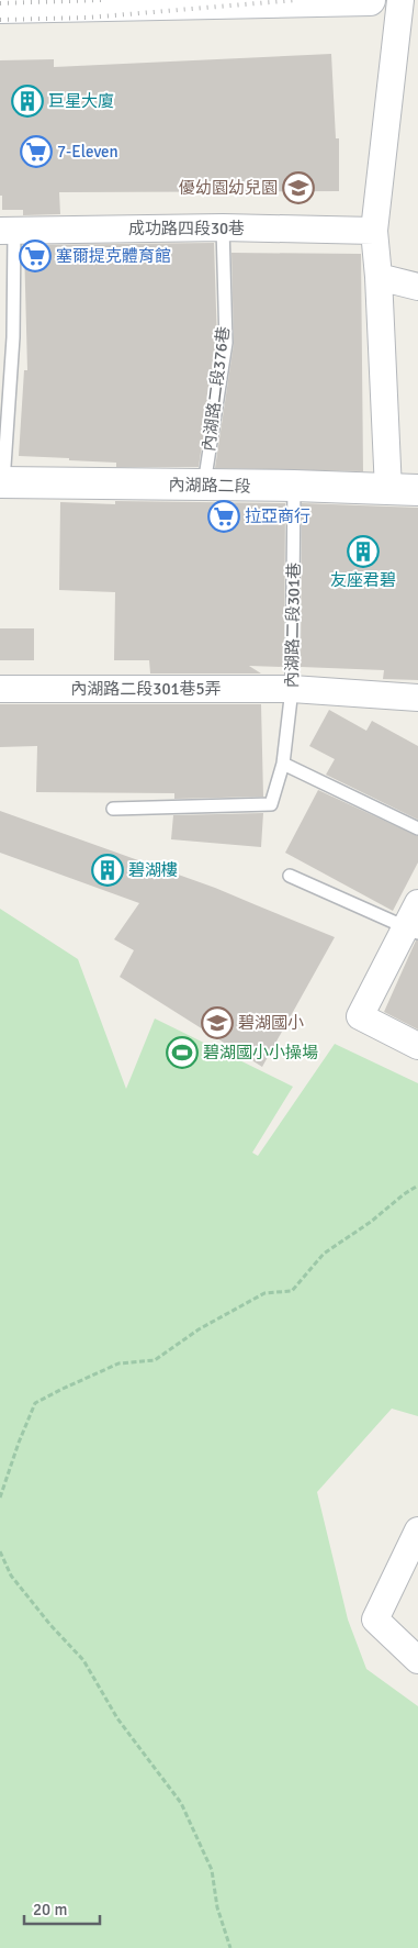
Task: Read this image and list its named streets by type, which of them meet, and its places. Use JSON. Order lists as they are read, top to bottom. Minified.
{"streets":{"street":["成功路四段30巷","內湖路二段","內湖路二段301巷5弄"],"lane":["內湖路二段376巷","內湖路二段301巷"]},"crossings":[["成功路四段30巷","內湖路二段376巷"],["內湖路二段376巷","內湖路二段"],["內湖路二段","內湖路二段301巷"],["內湖路二段301巷","內湖路二段301巷5弄"]],"places":{"building":["巨星大廈","友座君碧","碧湖樓"],"supermarket":["7-Eleven","塞爾提克體育館","拉亞商行"],"school or university":["優幼園幼兒園","碧湖國小"],"sports":["碧湖國小小操場"]},"scale_bar":"20 m"}
